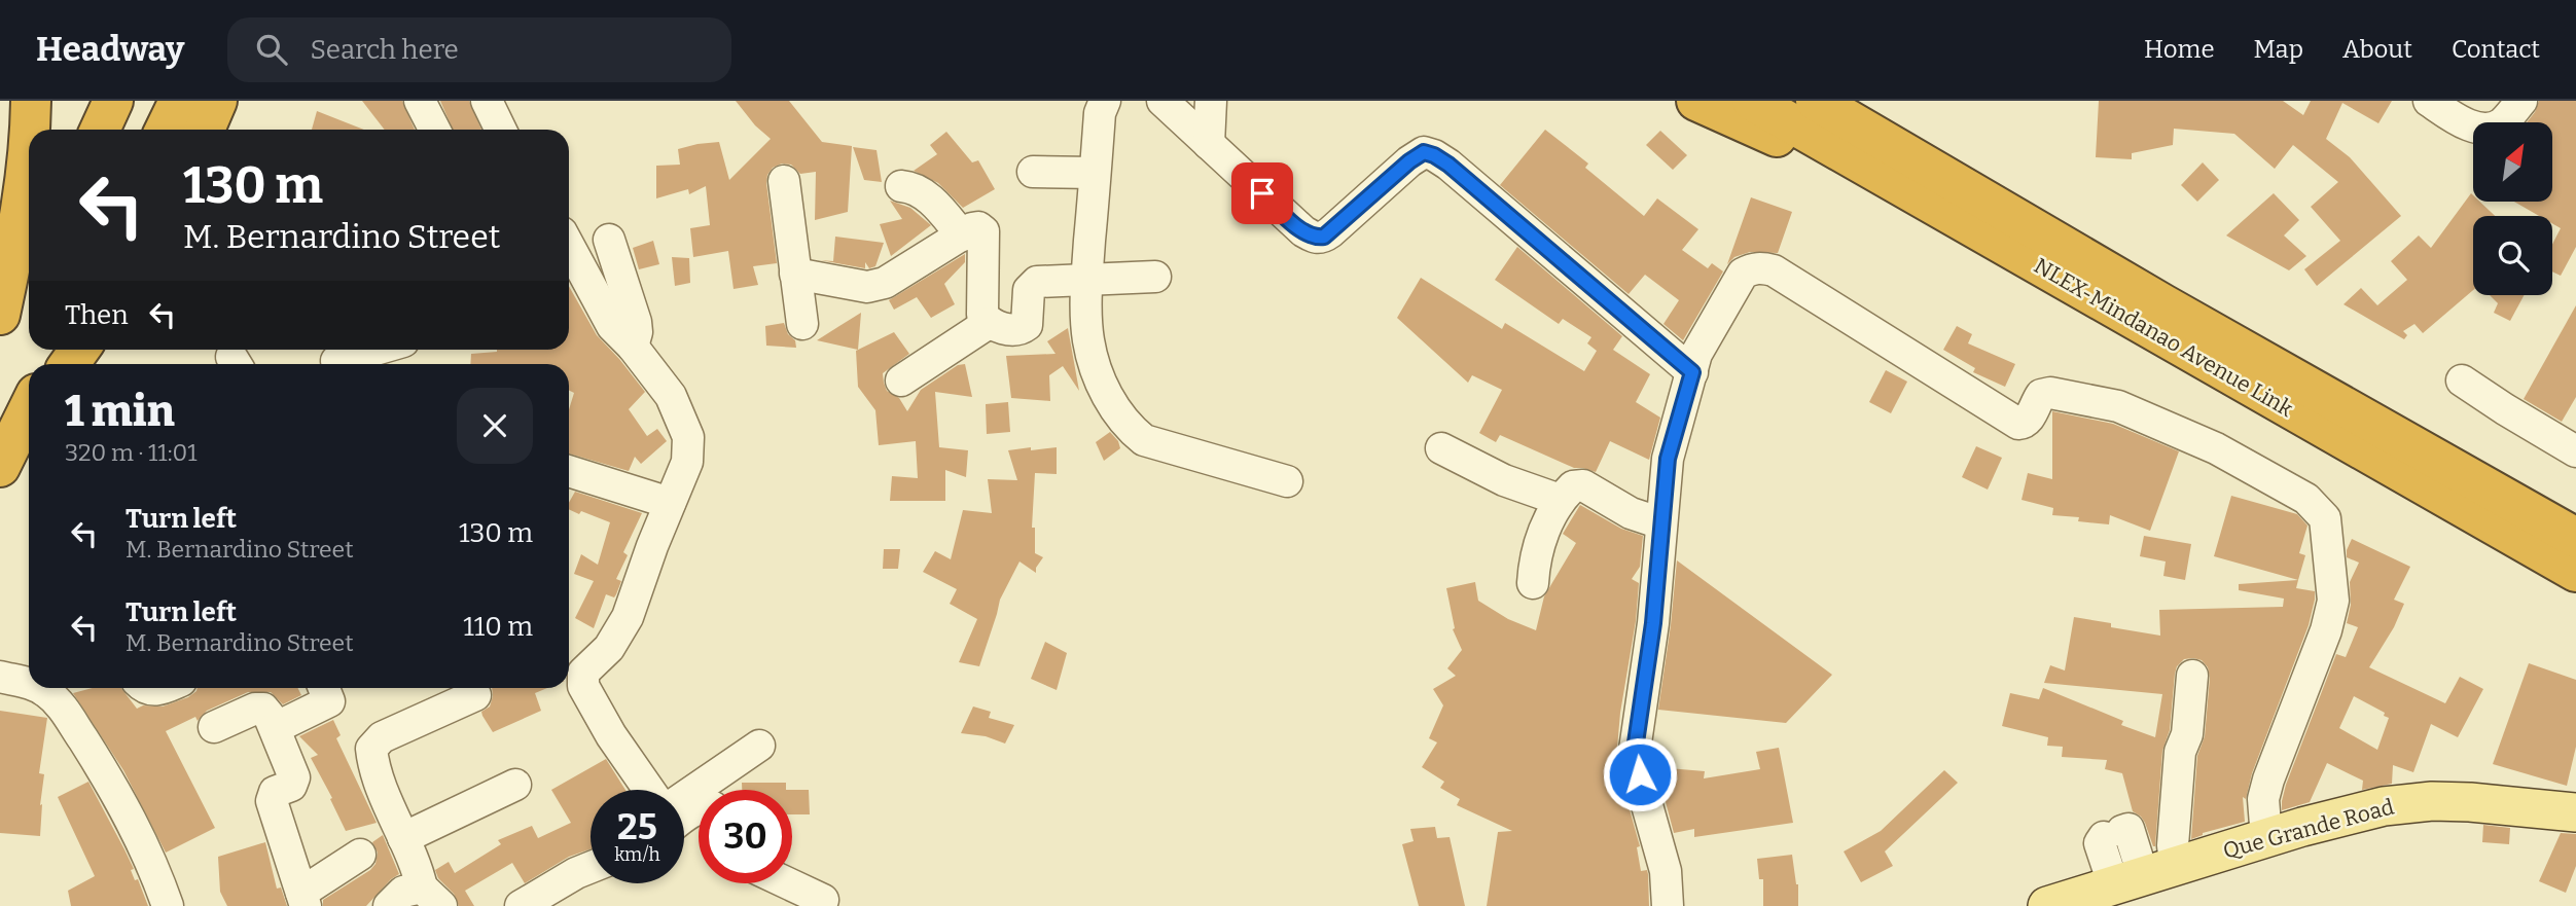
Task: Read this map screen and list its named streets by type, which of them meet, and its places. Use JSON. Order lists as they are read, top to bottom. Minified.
{"streets":{"highway":["NLEX-Mindanao Avenue Link"],"main road":["Que Grande Road"]},"north":"top right","page":{"header":"Headway","search":"Search here","nav":["Home","Map","About","Contact"],"turn":["130 m","M. Bernardino Street"],"then":"Then","heading":["1 min","320 m · 11:01"],"list":[{"name":"Turn left","note":"M. Bernardino Street","value":"130 m"},{"name":"Turn left","note":"M. Bernardino Street","value":"110 m"}],"speed":"25 km/h","limit":"30"}}
